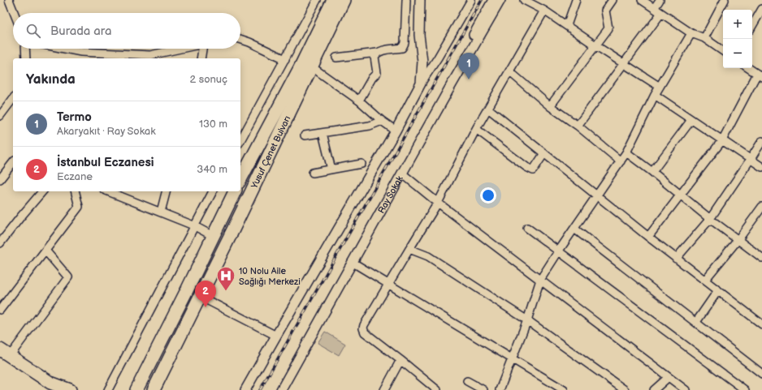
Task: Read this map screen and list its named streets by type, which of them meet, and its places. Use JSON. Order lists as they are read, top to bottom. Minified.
{"streets":{"highway":["Yusuf Çenet Bulvarı"],"street":["Ray Sokak"]},"places":{"hospital":["10 Nolu Aile Sağlığı Merkezi"]},"page":{"map_buttons":["+","−"],"search":"Burada ara","pins":["1","2"],"heading":["Yakında","2 sonuç"],"list":[{"mark":"1","name":"Termo","note":"Akaryakıt · Ray Sokak","value":"130 m"},{"mark":"2","name":"İstanbul Eczanesi","note":"Eczane","value":"340 m"}]}}
